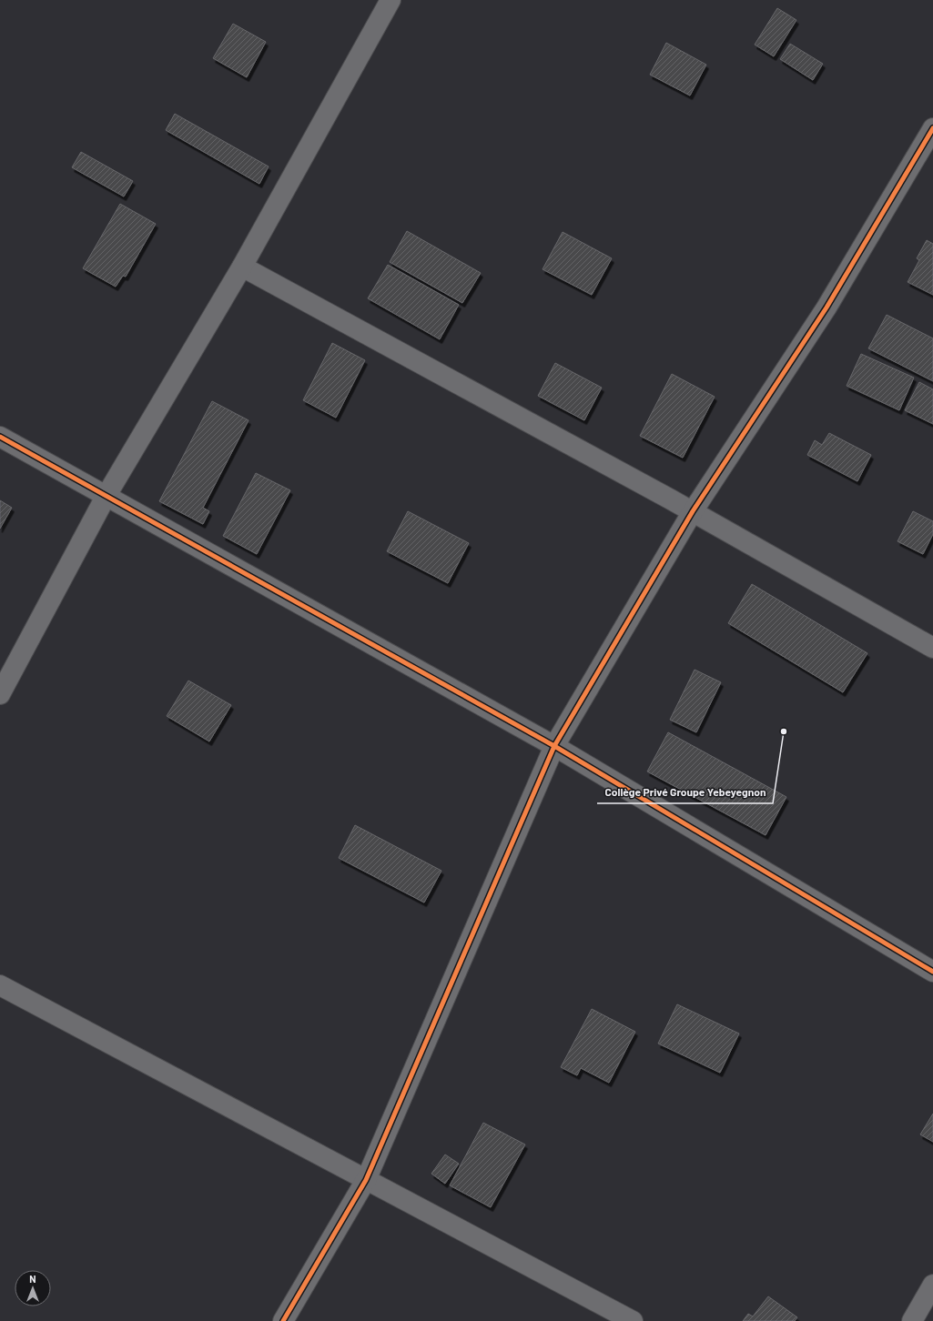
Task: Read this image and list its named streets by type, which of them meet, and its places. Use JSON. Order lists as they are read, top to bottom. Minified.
{"places":["Collège Privé Groupe Yebeyegnon"],"north":"top"}
